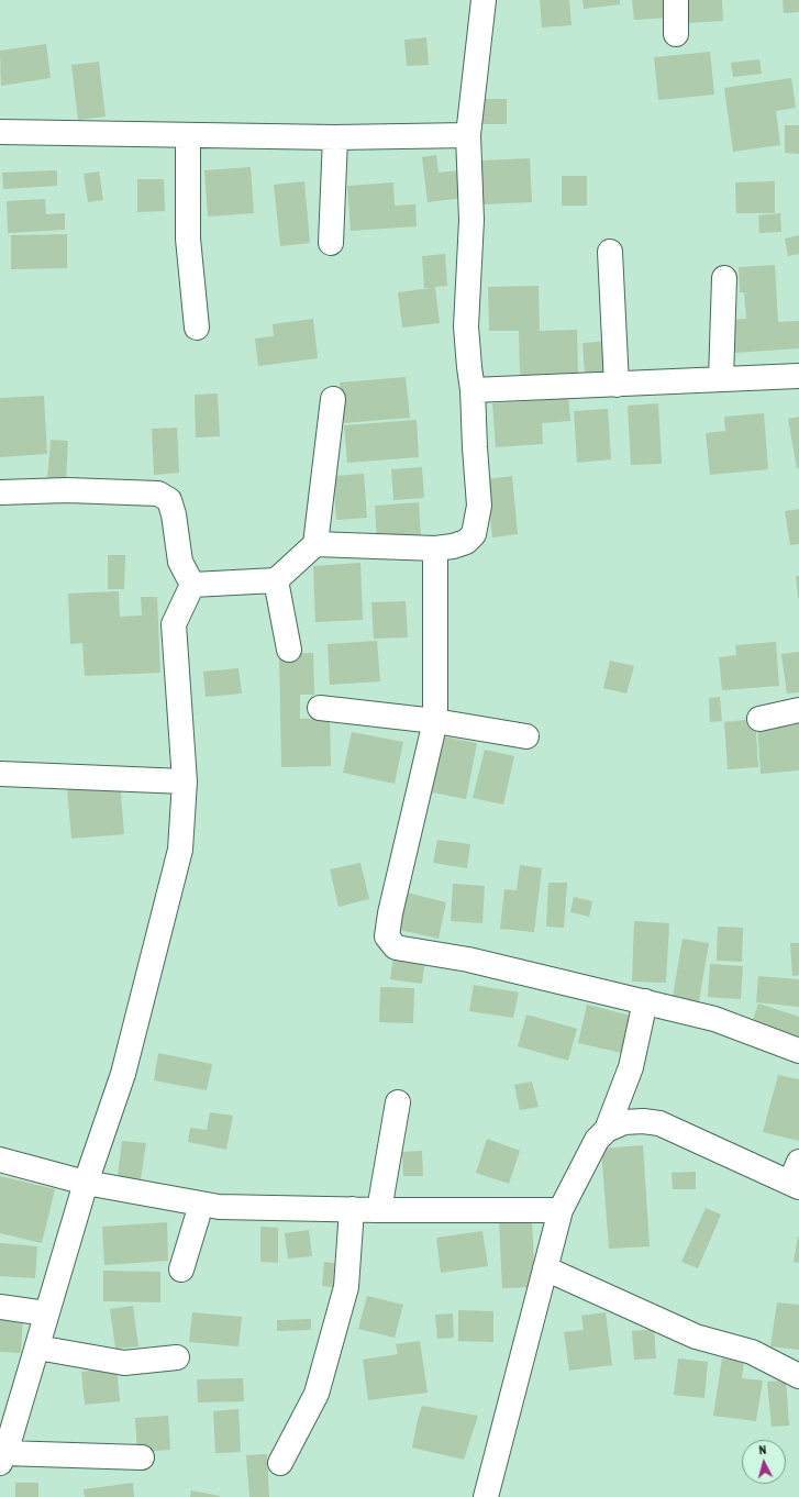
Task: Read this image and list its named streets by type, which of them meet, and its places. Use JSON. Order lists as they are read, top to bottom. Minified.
{"north":"top"}
